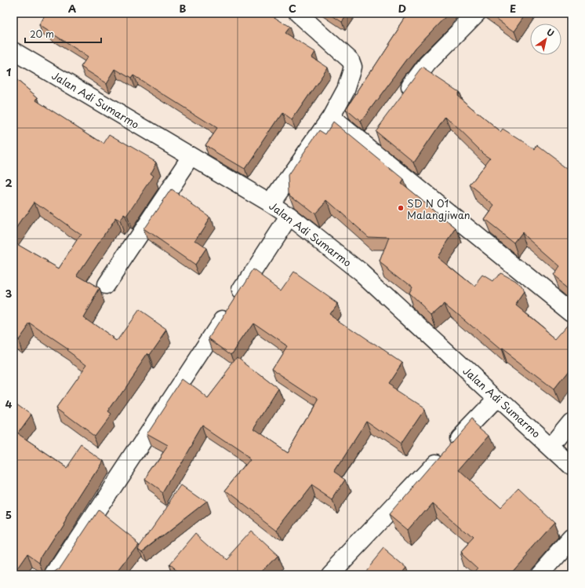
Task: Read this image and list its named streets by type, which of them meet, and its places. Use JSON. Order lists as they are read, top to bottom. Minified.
{"streets":{"street":["Jalan Adi Sumarmo"]},"places":["SD N 01 Malangjiwan"],"scale_bar":"20 m","north":"top right","grid":{"columns":["A","B","C","D","E"],"rows":["1","2","3","4","5"]}}
